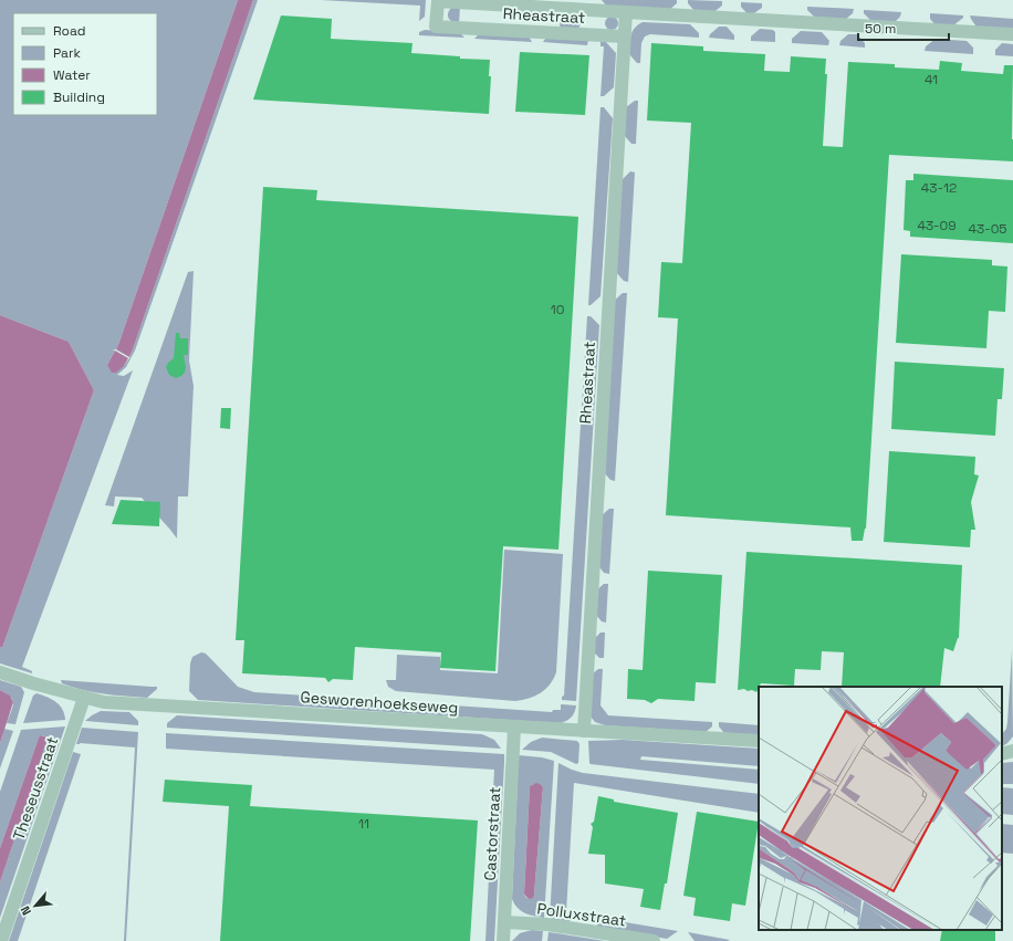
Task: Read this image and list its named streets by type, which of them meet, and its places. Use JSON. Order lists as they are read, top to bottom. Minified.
{"streets":{"street":["Rheastraat","Gesworenhoekseweg","Theseusstraat","Castorstraat","Polluxstraat"]},"crossings":[["Rheastraat","Gesworenhoekseweg"],["Gesworenhoekseweg","Theseusstraat"],["Gesworenhoekseweg","Castorstraat"],["Castorstraat","Polluxstraat"]],"house_numbers":["41","43-12","43-09","43-05","10","11"],"legend":["Road","Park","Water","Building"],"scale_bar":"50 m","north":"bottom left"}
